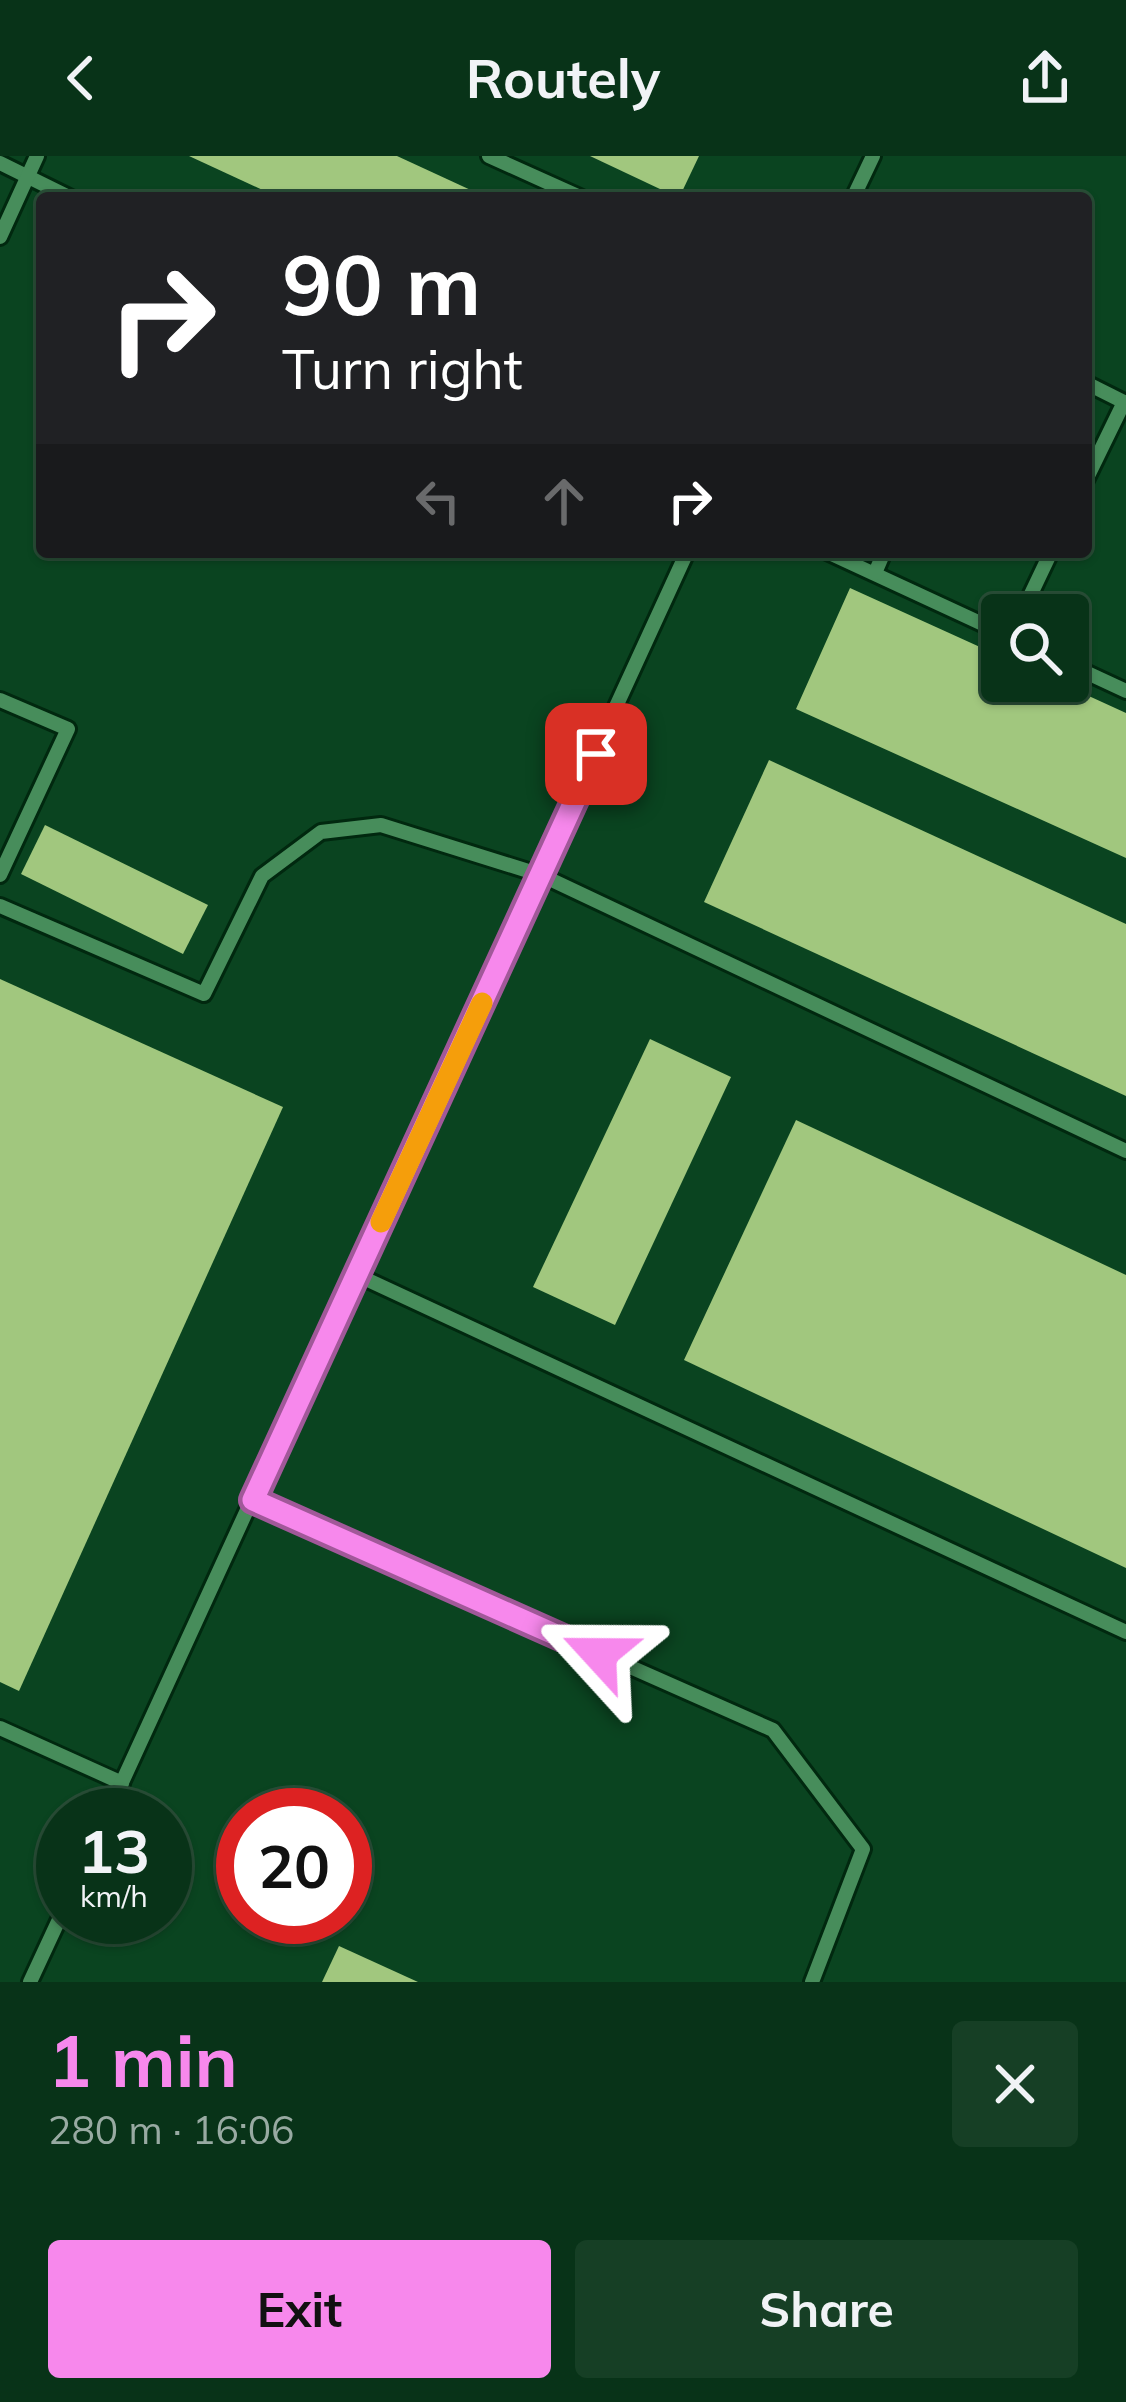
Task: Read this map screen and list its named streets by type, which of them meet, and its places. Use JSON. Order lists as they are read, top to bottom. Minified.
{"page":{"header":"Routely","turn":["90 m","Turn right"],"speed":"13 km/h","limit":"20","heading":["1 min","280 m · 16:06"],"buttons":["Exit","Share"]}}
